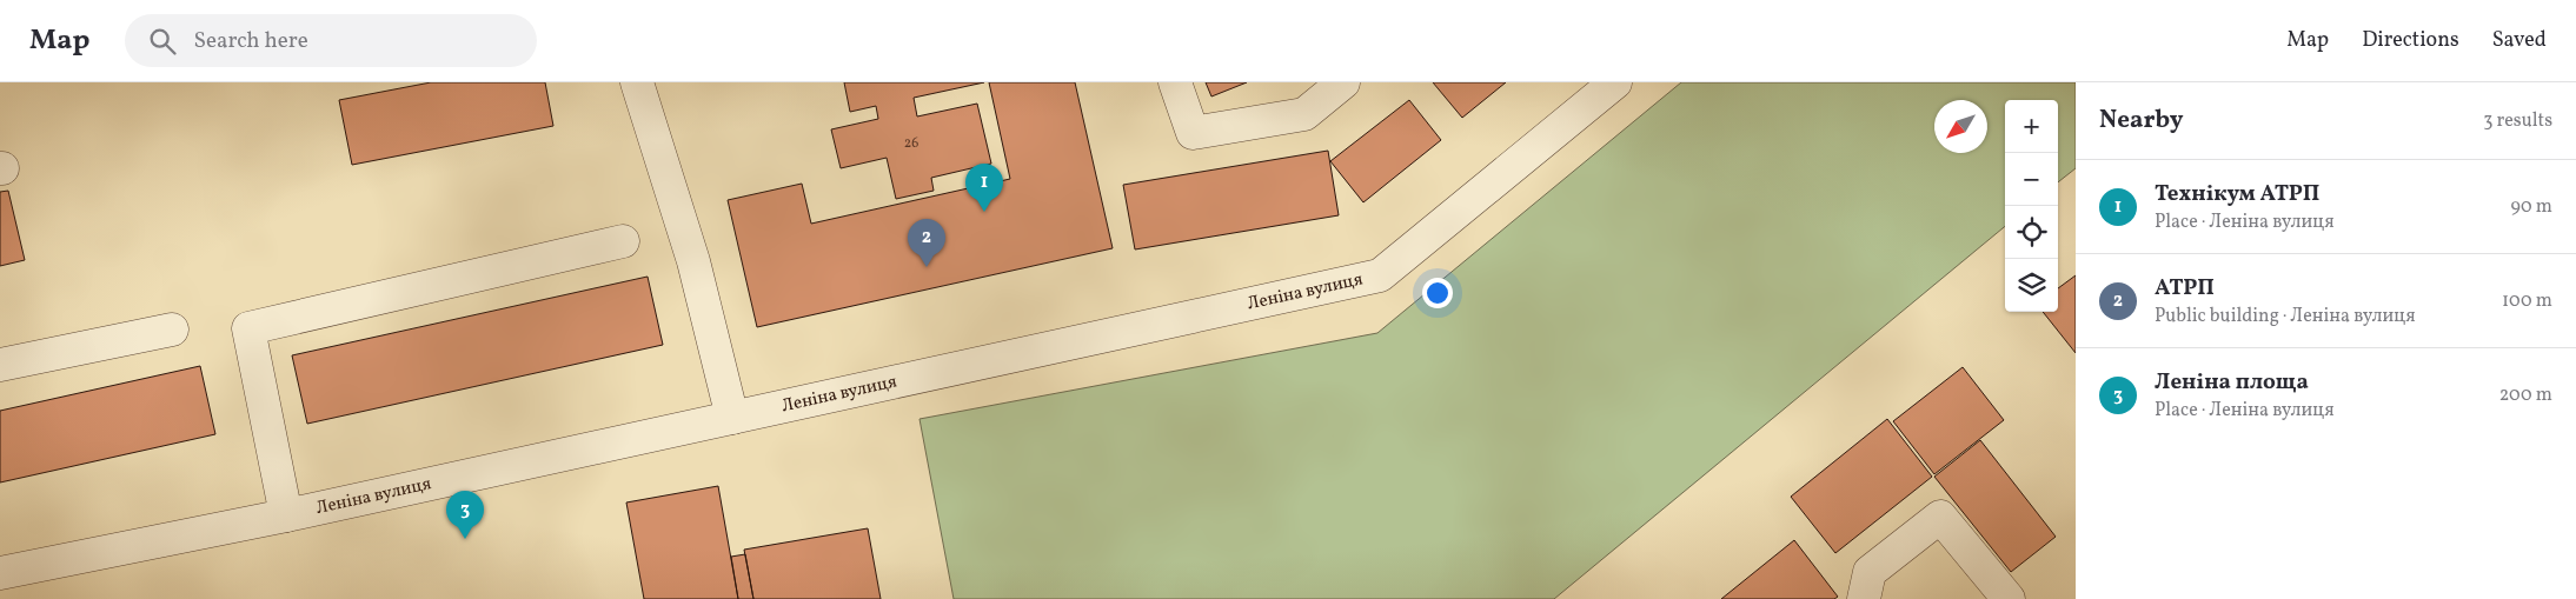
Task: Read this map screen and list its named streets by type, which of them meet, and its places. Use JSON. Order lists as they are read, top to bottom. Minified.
{"streets":{"street":["Леніна вулиця"]},"house_numbers":["26"],"north":"bottom left","page":{"header":"Map","search":"Search here","nav":["Map","Directions","Saved"],"heading":["Nearby","3 results"],"map_buttons":["+","−"],"list":[{"mark":"1","name":"Технікум АТРП","note":"Place · Леніна вулиця","value":"90 m"},{"mark":"2","name":"АТРП","note":"Public building · Леніна вулиця","value":"100 m"},{"mark":"3","name":"Леніна площа","note":"Place · Леніна вулиця","value":"200 m"}],"pins":["1","2","3"]}}
